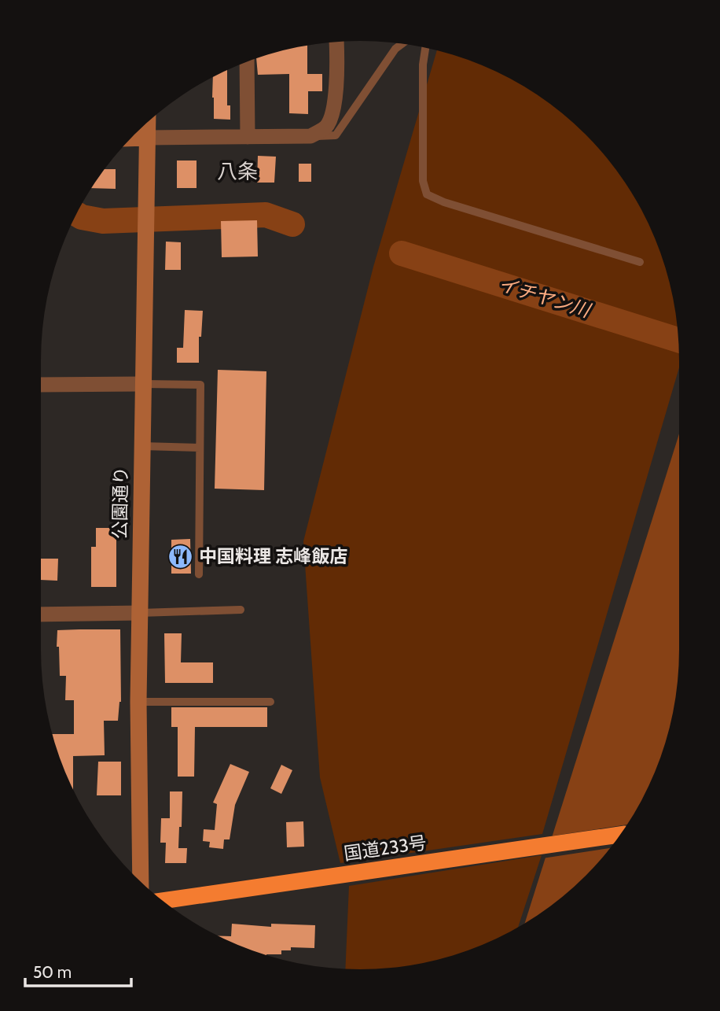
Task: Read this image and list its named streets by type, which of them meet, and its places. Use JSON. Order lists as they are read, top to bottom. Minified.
{"streets":{"highway":["国道233号"],"street":["公園通り"]},"districts":["八条"],"water":["イチヤン川"],"places":{"restaurant":["中国料理 志峰飯店"]},"scale_bar":"50 m"}
